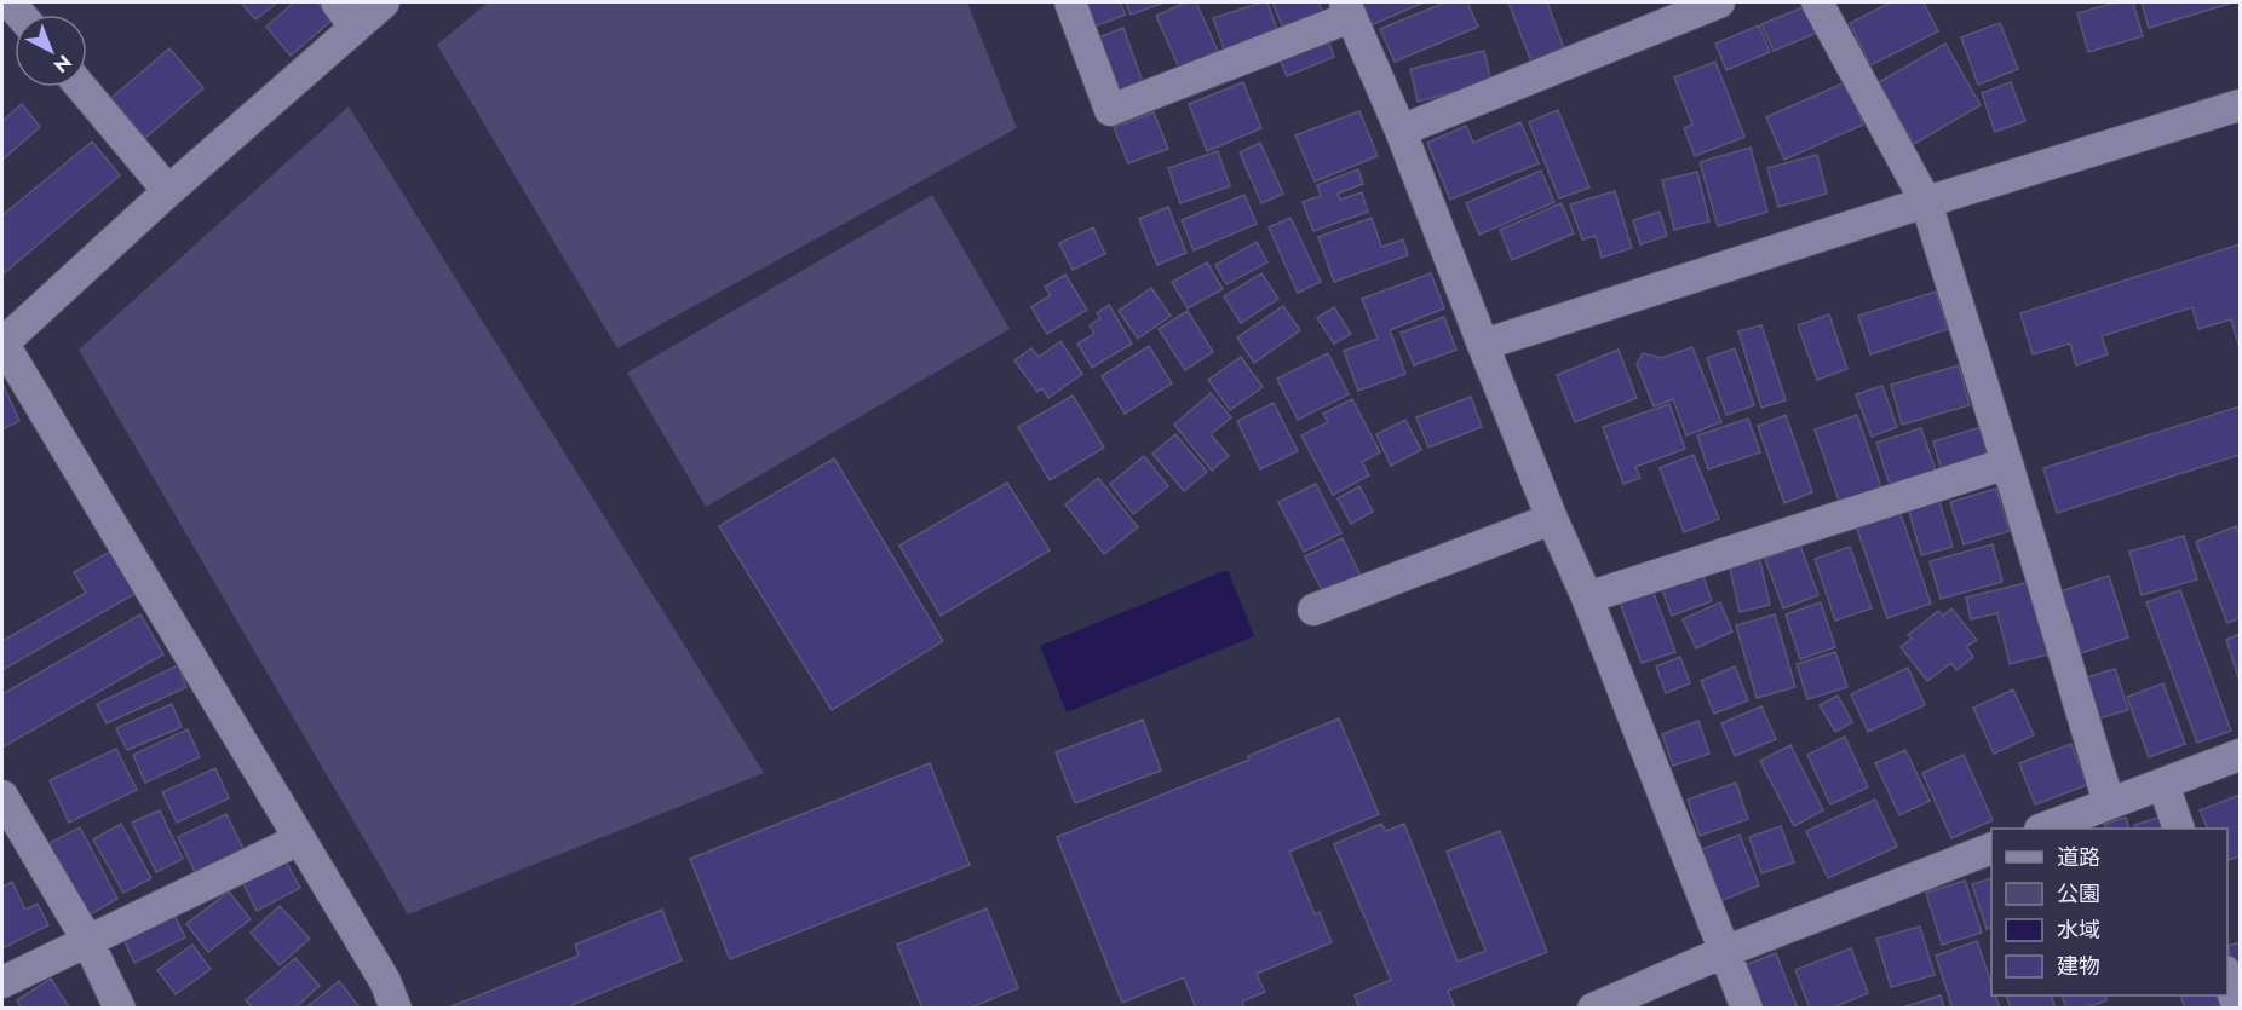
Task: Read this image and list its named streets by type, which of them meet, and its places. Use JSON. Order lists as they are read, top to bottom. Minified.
{"legend":["道路","公園","水域","建物"],"north":"bottom right"}
